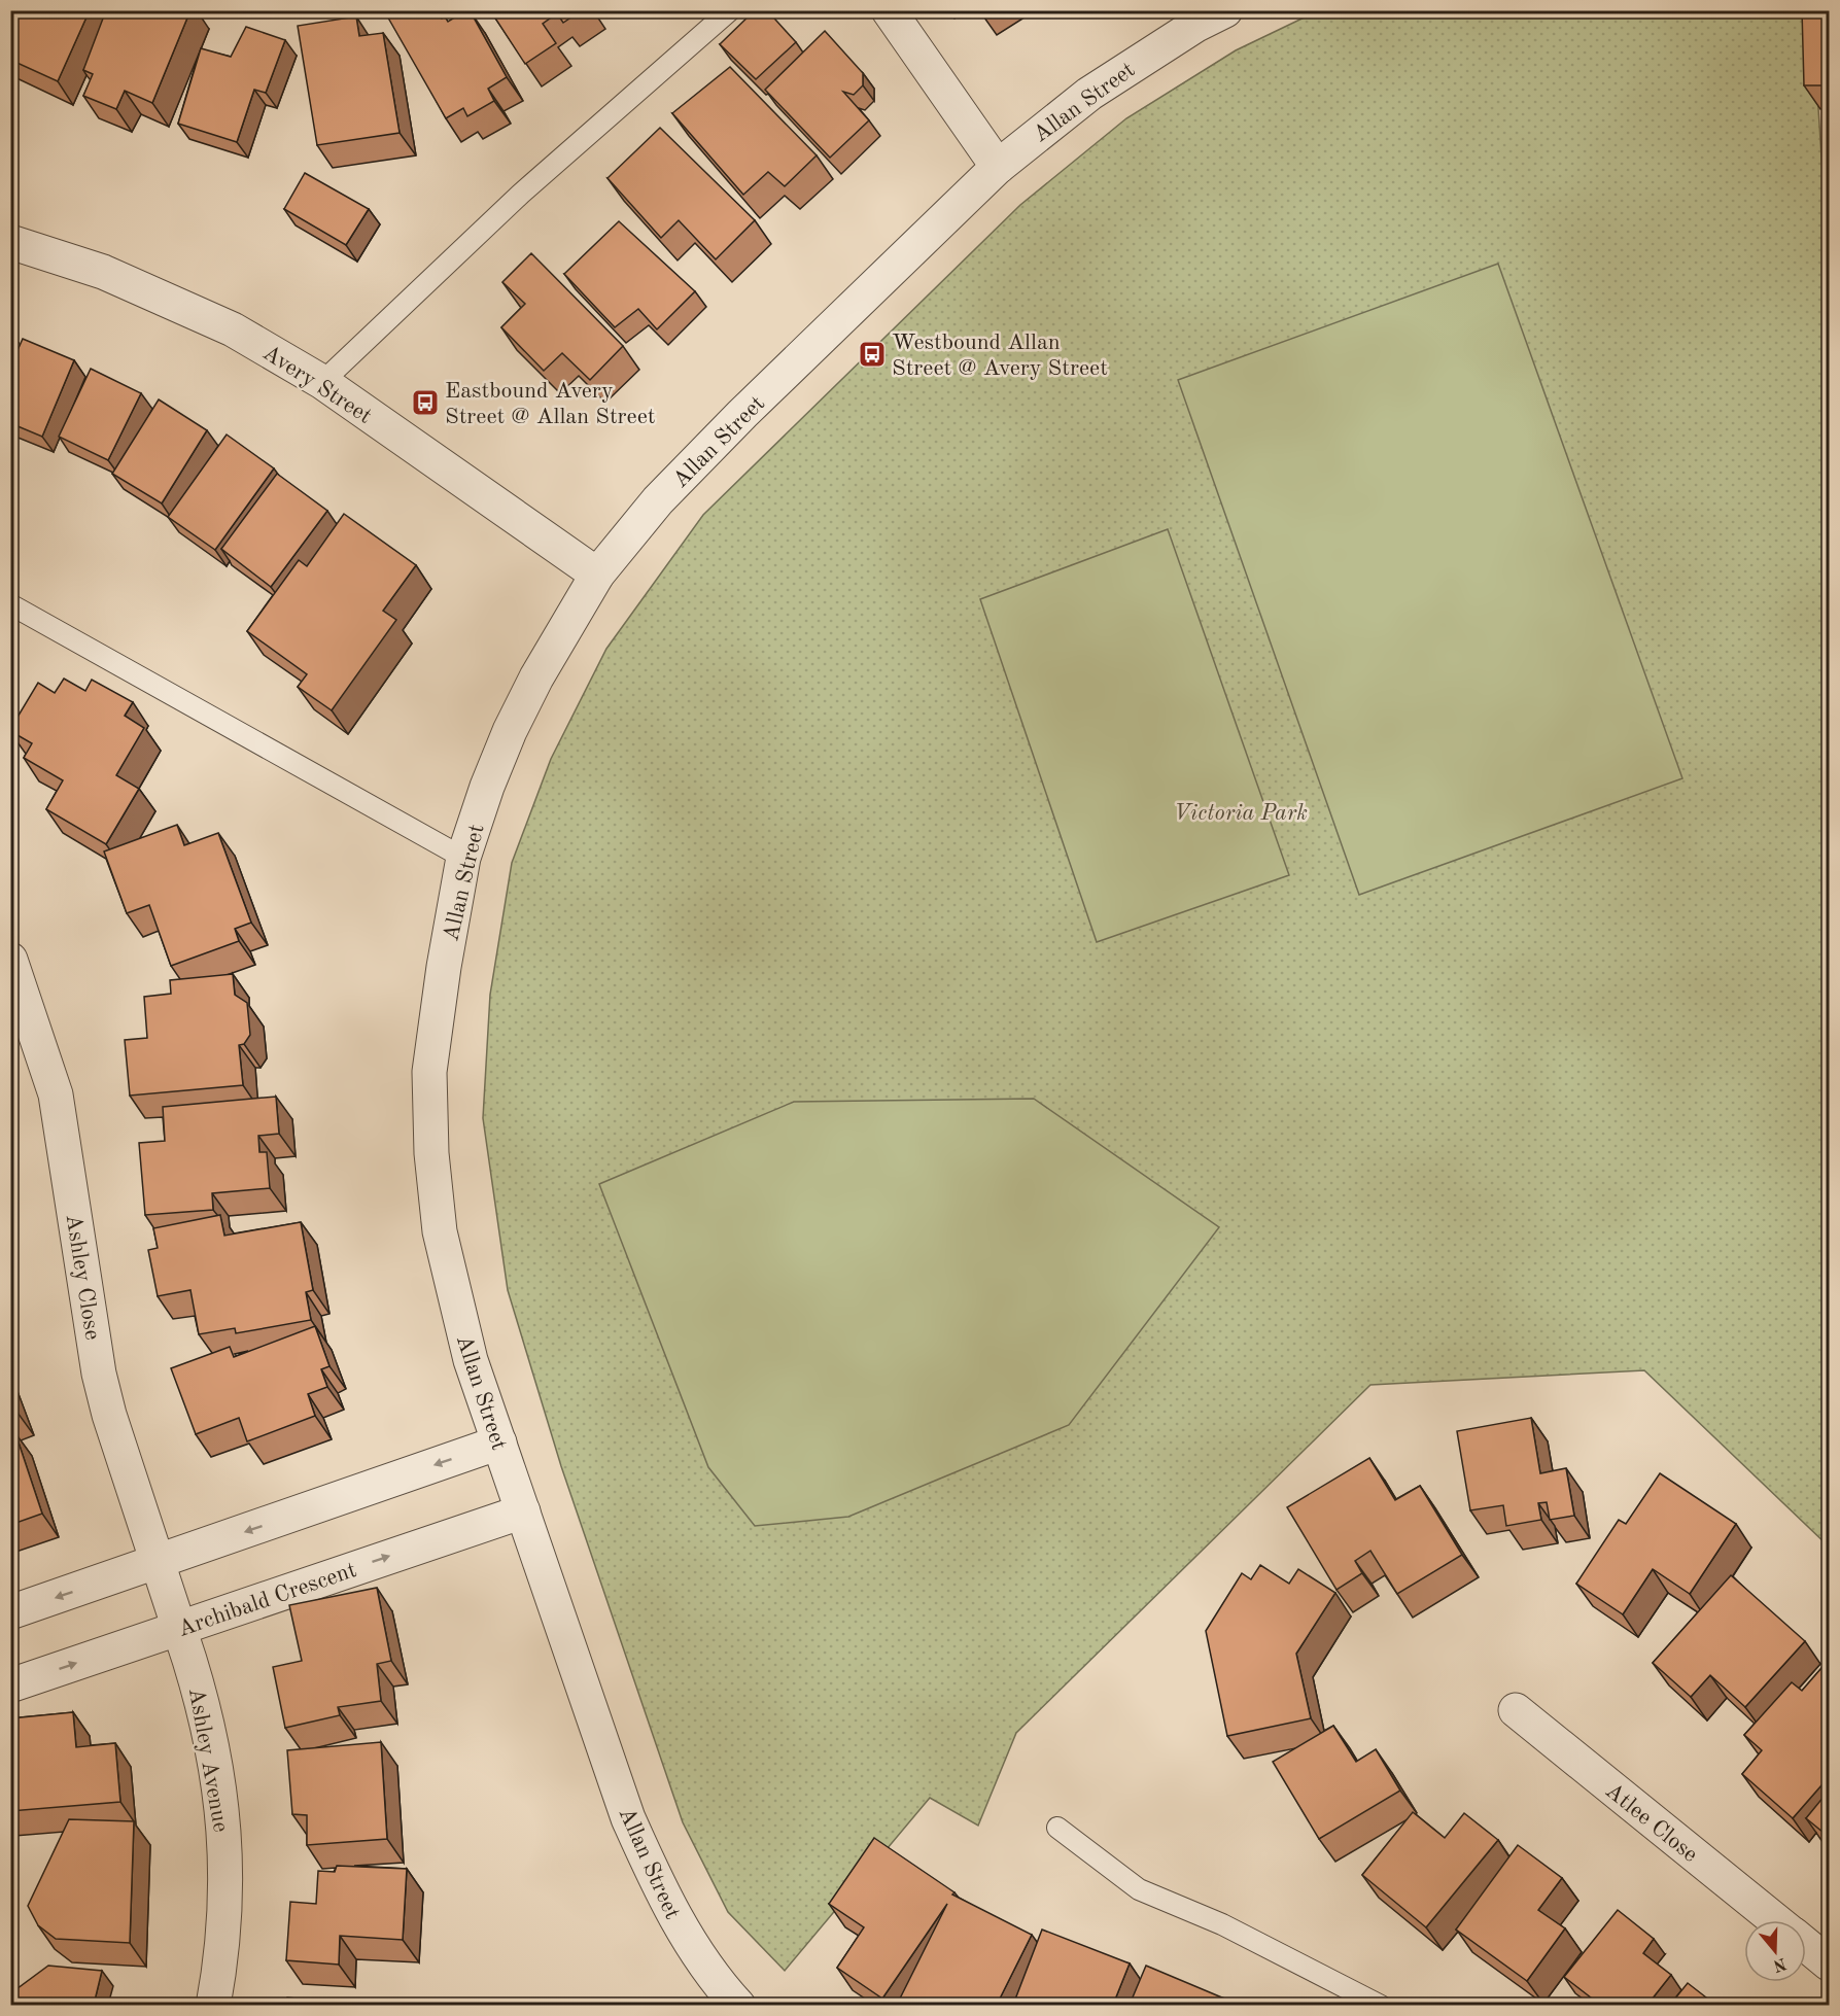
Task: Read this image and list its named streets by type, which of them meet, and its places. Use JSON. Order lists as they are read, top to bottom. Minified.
{"streets":{"street":["Allan Street","Avery Street","Ashley Close","Archibald Crescent","Ashley Avenue","Atlee Close"]},"crossings":[["Allan Street","Avery Street"],["Allan Street","Archibald Crescent"],["Ashley Close","Ashley Avenue"],["Archibald Crescent","Ashley Avenue"]],"parks":["Victoria Park"],"places":{"bus stop":["Westbound Allan Street @ Avery Street","Eastbound Avery Street @ Allan Street"]},"north":"bottom"}
